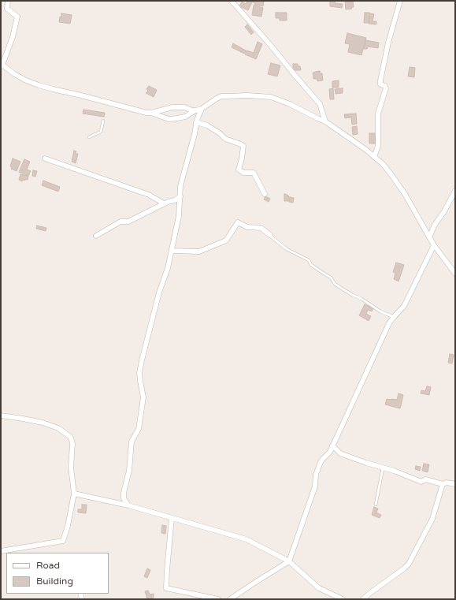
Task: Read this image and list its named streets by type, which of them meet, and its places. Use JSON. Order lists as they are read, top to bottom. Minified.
{"legend":["Road","Building"]}
